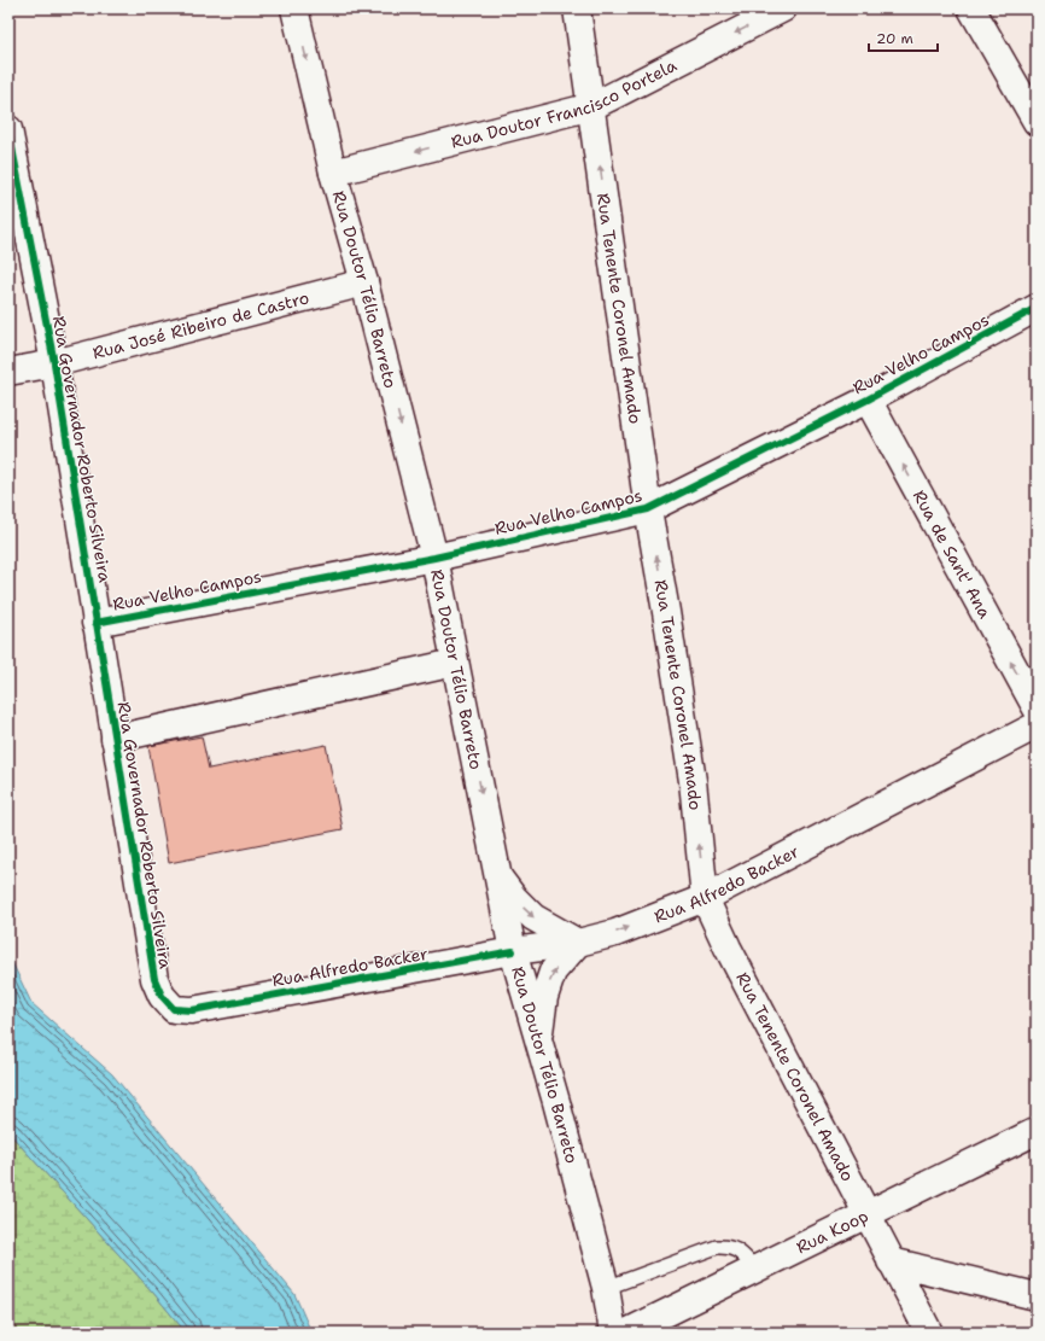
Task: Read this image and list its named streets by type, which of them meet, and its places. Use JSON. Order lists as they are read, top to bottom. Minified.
{"streets":{"street":["Rua Doutor Francisco Portela","Rua Doutor Télio Barreto","Rua Tenente Coronel Amado","Rua José Ribeiro de Castro","Rua Velho Campos","Rua Governador Roberto Silveira","Rua de Sant' Ana","Rua Alfredo Backer","Rua Koop"]},"crossings":[["Rua Doutor Francisco Portela","Rua Doutor Télio Barreto"],["Rua Doutor Francisco Portela","Rua Tenente Coronel Amado"],["Rua Doutor Télio Barreto","Rua José Ribeiro de Castro"],["Rua Doutor Télio Barreto","Rua Velho Campos"],["Rua Doutor Télio Barreto","Rua Alfredo Backer"],["Rua Tenente Coronel Amado","Rua Velho Campos"],["Rua Tenente Coronel Amado","Rua Alfredo Backer"],["Rua Tenente Coronel Amado","Rua Koop"],["Rua José Ribeiro de Castro","Rua Governador Roberto Silveira"],["Rua Velho Campos","Rua Governador Roberto Silveira"],["Rua Velho Campos","Rua de Sant' Ana"],["Rua Governador Roberto Silveira","Rua Alfredo Backer"]],"one_way":["Rua Doutor Francisco Portela","Rua Doutor Télio Barreto","Rua Tenente Coronel Amado","Rua de Sant' Ana"],"scale_bar":"20 m"}
